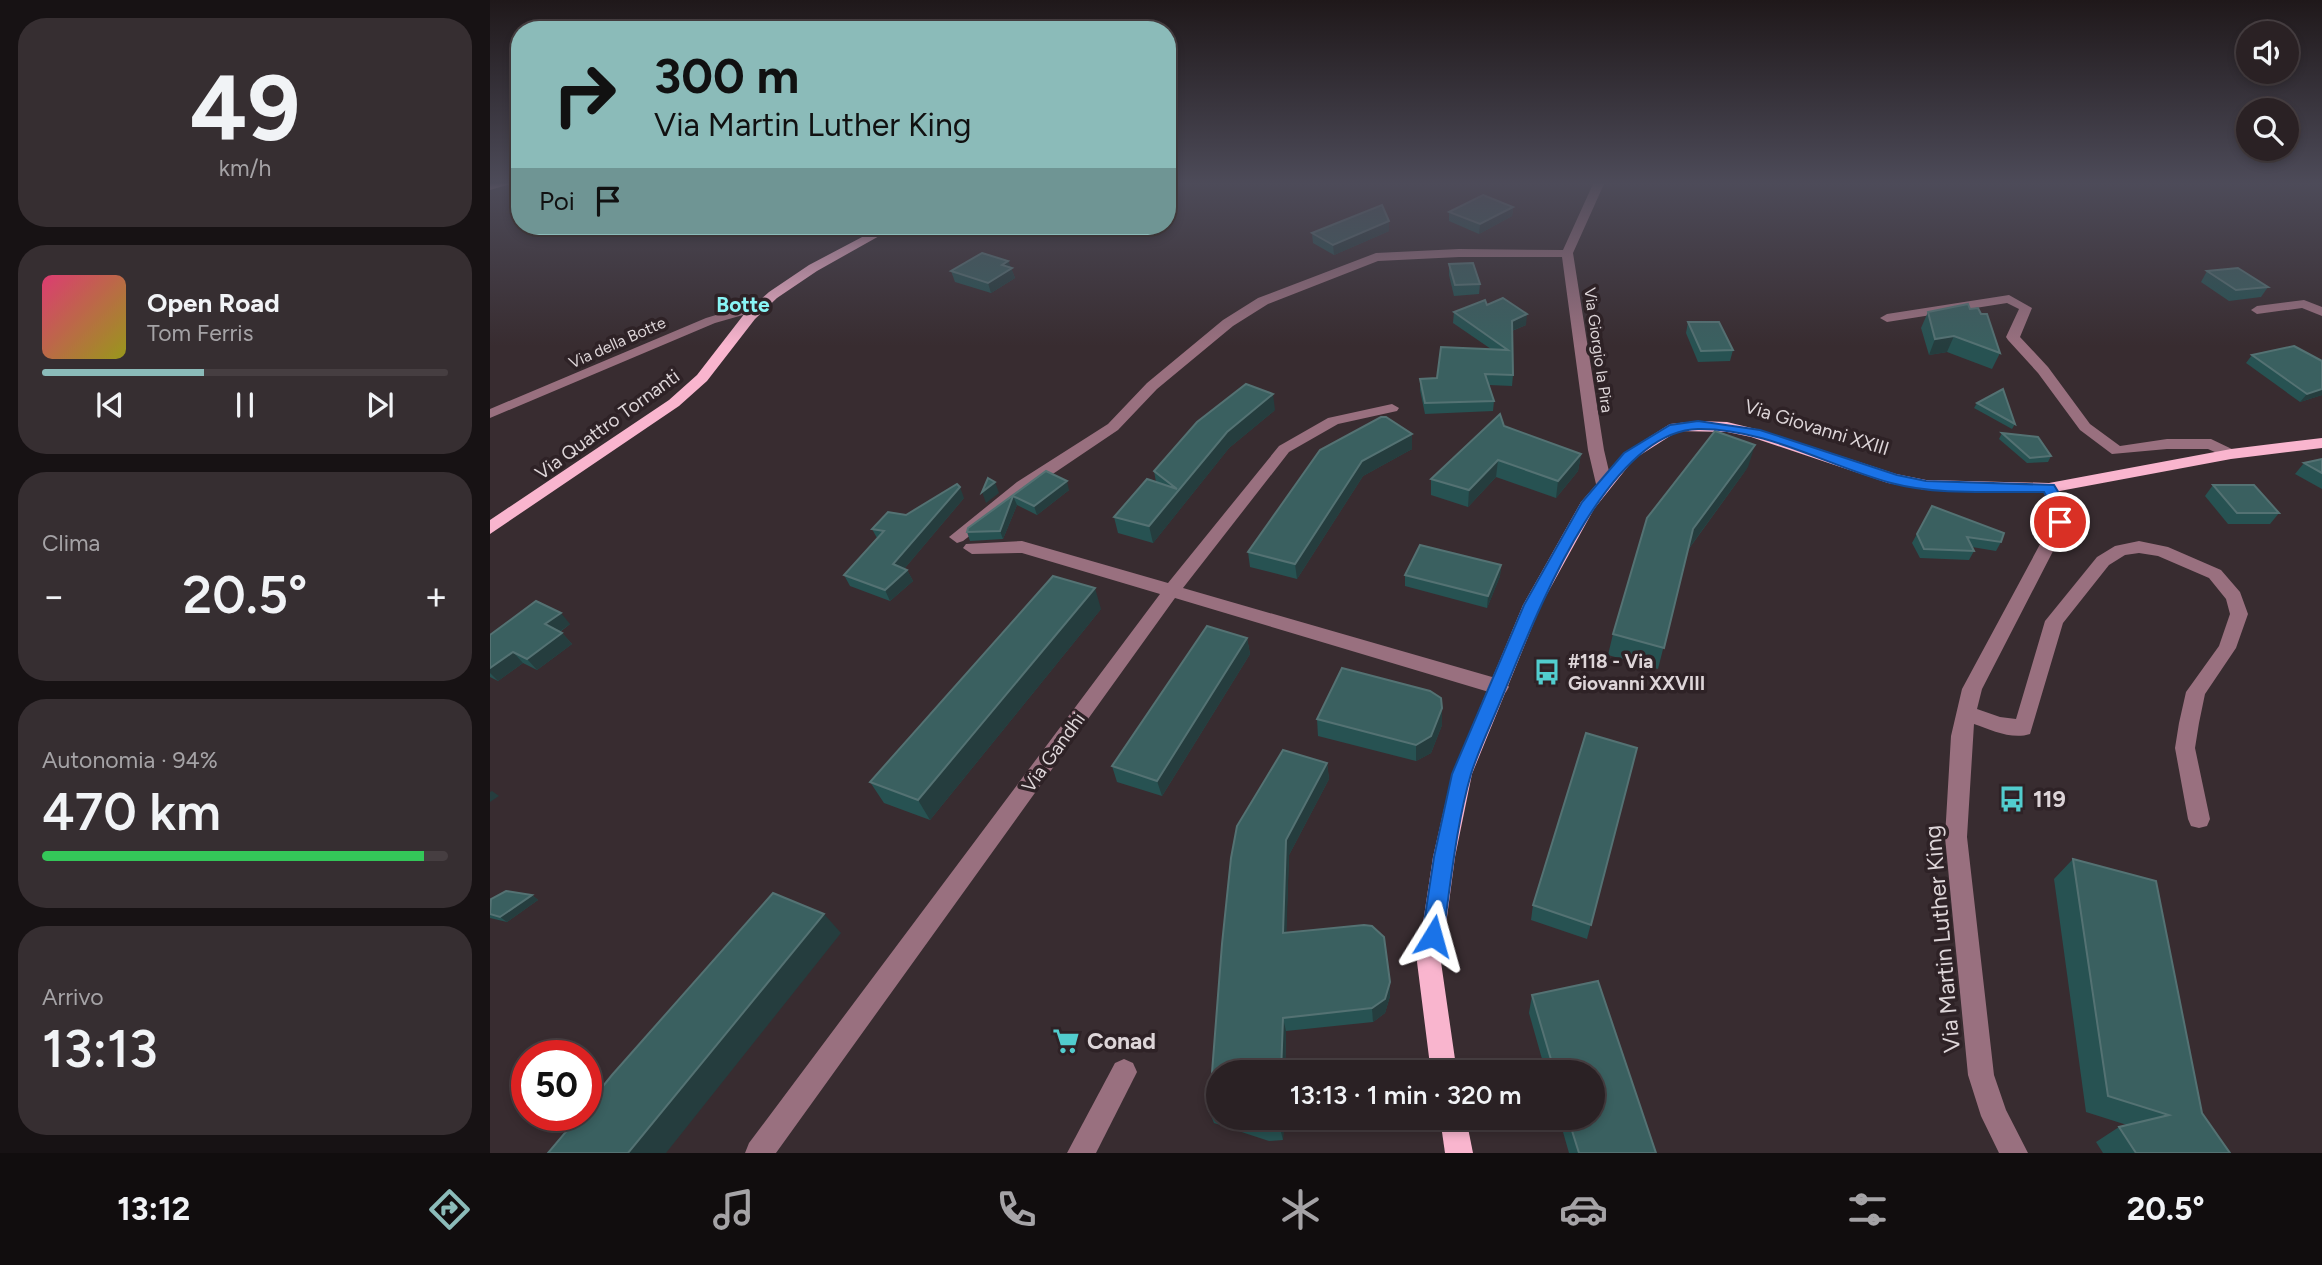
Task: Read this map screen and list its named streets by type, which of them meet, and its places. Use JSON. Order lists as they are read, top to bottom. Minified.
{"streets":{"main road":["Via Quattro Tornanti","Via Giovanni XXIII"],"street":["Via della Botte","Via Giorgio la Pira","Via Gandhi","Via Martin Luther King"]},"crossings":[["Via della Botte","Via Quattro Tornanti"],["Via Giorgio la Pira","Via Giovanni XXIII"],["Via Giovanni XXIII","Via Martin Luther King"]],"districts":["Botte"],"places":{"bus stop":["#118 - Via Giovanni XXVIII","119"],"supermarket":["Conad"]},"page":{"tile":[["49","km/h"],"Clima",["Autonomia · 94%","470 km"],["Arrivo","13:13"]],"turn":["300 m","Via Martin Luther King"],"then":"Poi","song":["Open Road","Tom Ferris"],"heat":["−","20.5°","+"],"limit":"50","trip":"13:13 · 1 min · 320 m","tabs":["13:12","20.5°"]}}
